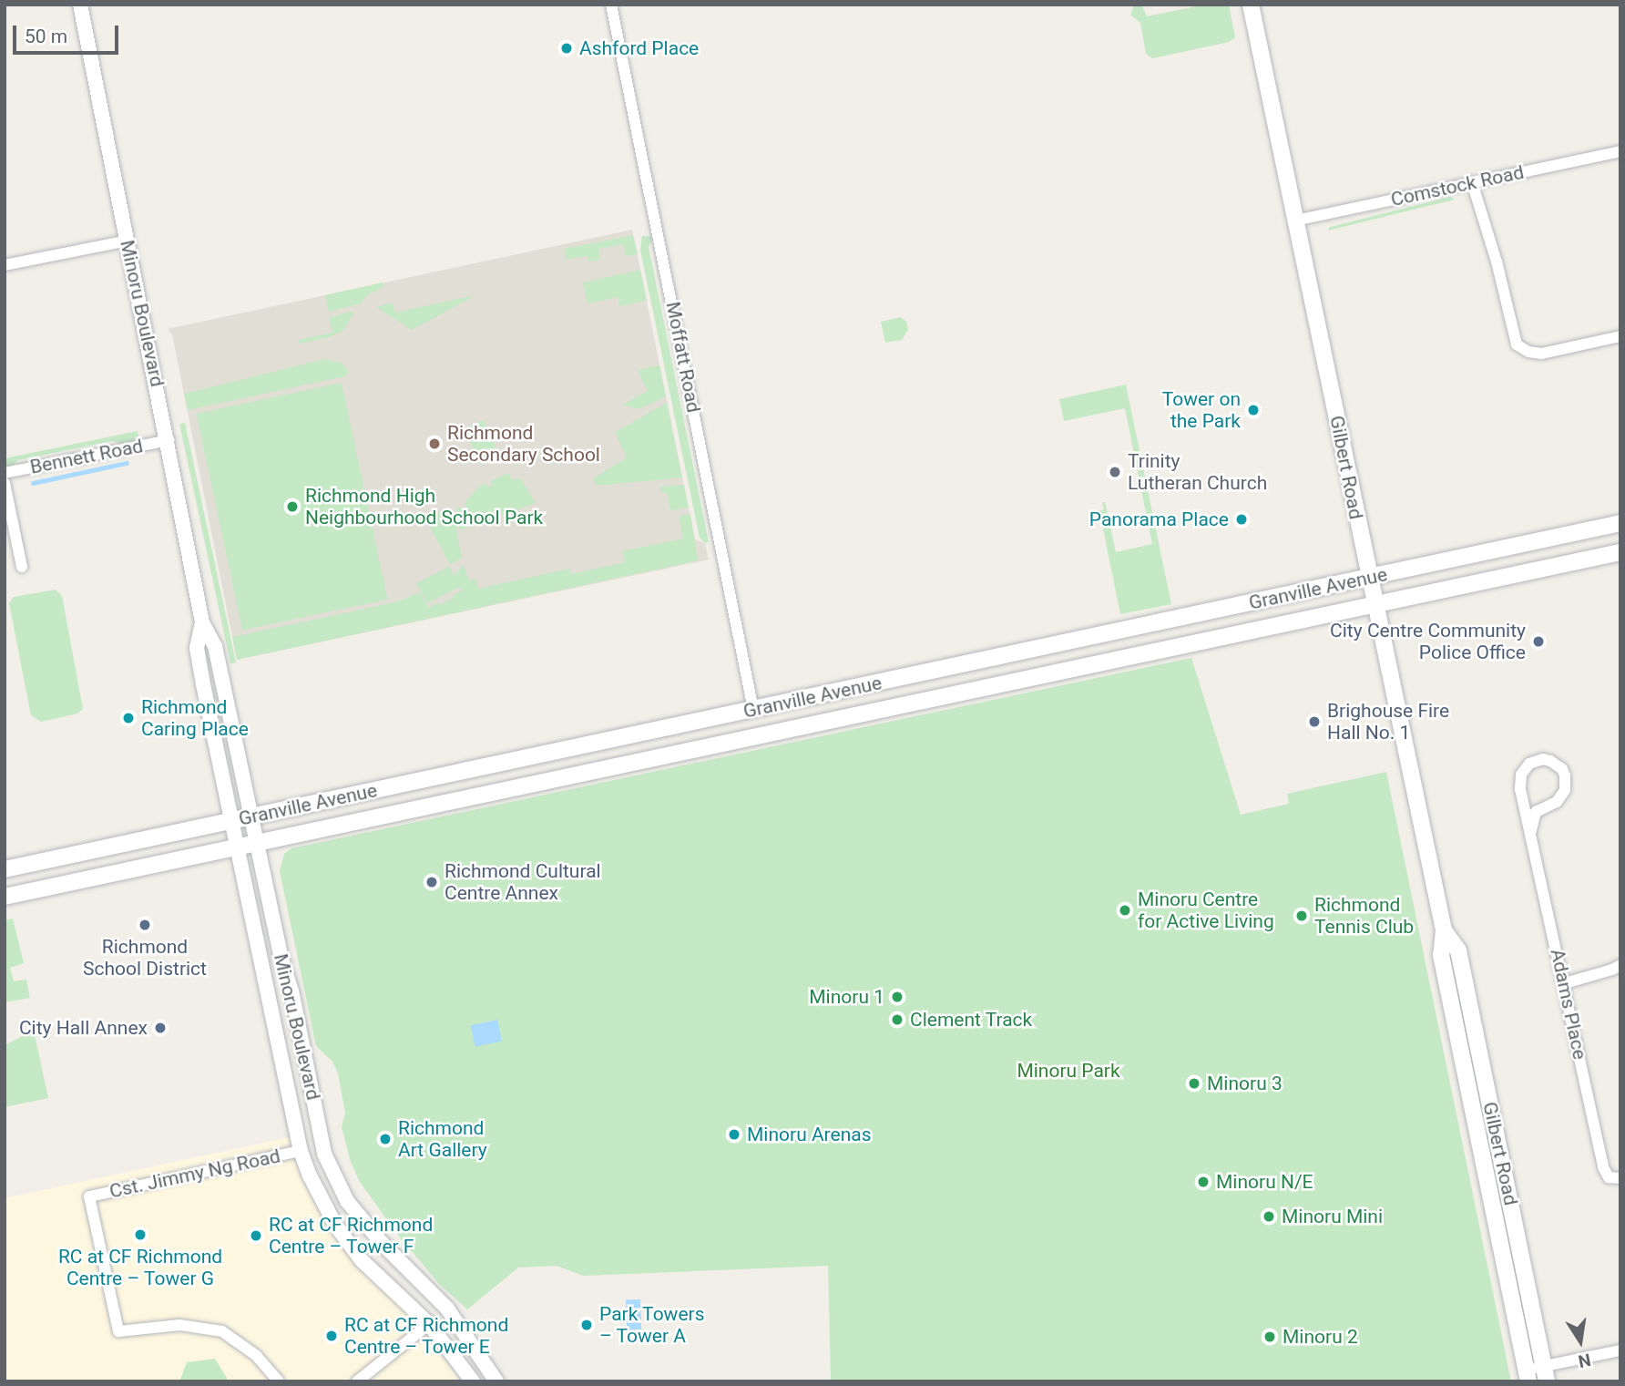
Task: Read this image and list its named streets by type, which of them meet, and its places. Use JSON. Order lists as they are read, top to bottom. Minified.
{"streets":{"main road":["Gilbert Road","Granville Avenue"],"street":["Comstock Road","Minoru Boulevard","Moffatt Road","Bennett Road","Adams Place","Cst. Jimmy Ng Road"]},"crossings":[["Comstock Road","Gilbert Road"],["Minoru Boulevard","Bennett Road"],["Minoru Boulevard","Granville Avenue"],["Minoru Boulevard","Cst. Jimmy Ng Road"],["Moffatt Road","Granville Avenue"],["Gilbert Road","Granville Avenue"]],"parks":["Minoru Park"],"places":["Ashford Place","Tower on the Park","Richmond Secondary School","Trinity Lutheran Church","Richmond High Neighbourhood School Park","Panorama Place","City Centre Community Police Office","Richmond Caring Place","Brighouse Fire Hall No. 1","Richmond Cultural Centre Annex","Minoru Centre for Active Living","Richmond Tennis Club","Richmond School District","Minoru 1","Clement Track","City Hall Annex","Minoru 3","Minoru Arenas","Richmond Art Gallery","Minoru N/E","Minoru Mini","RC at CF Richmond Centre – Tower G","RC at CF Richmond Centre – Tower F","Park Towers – Tower A","RC at CF Richmond Centre – Tower E","Minoru 2"],"scale_bar":"50 m","north":"bottom"}
